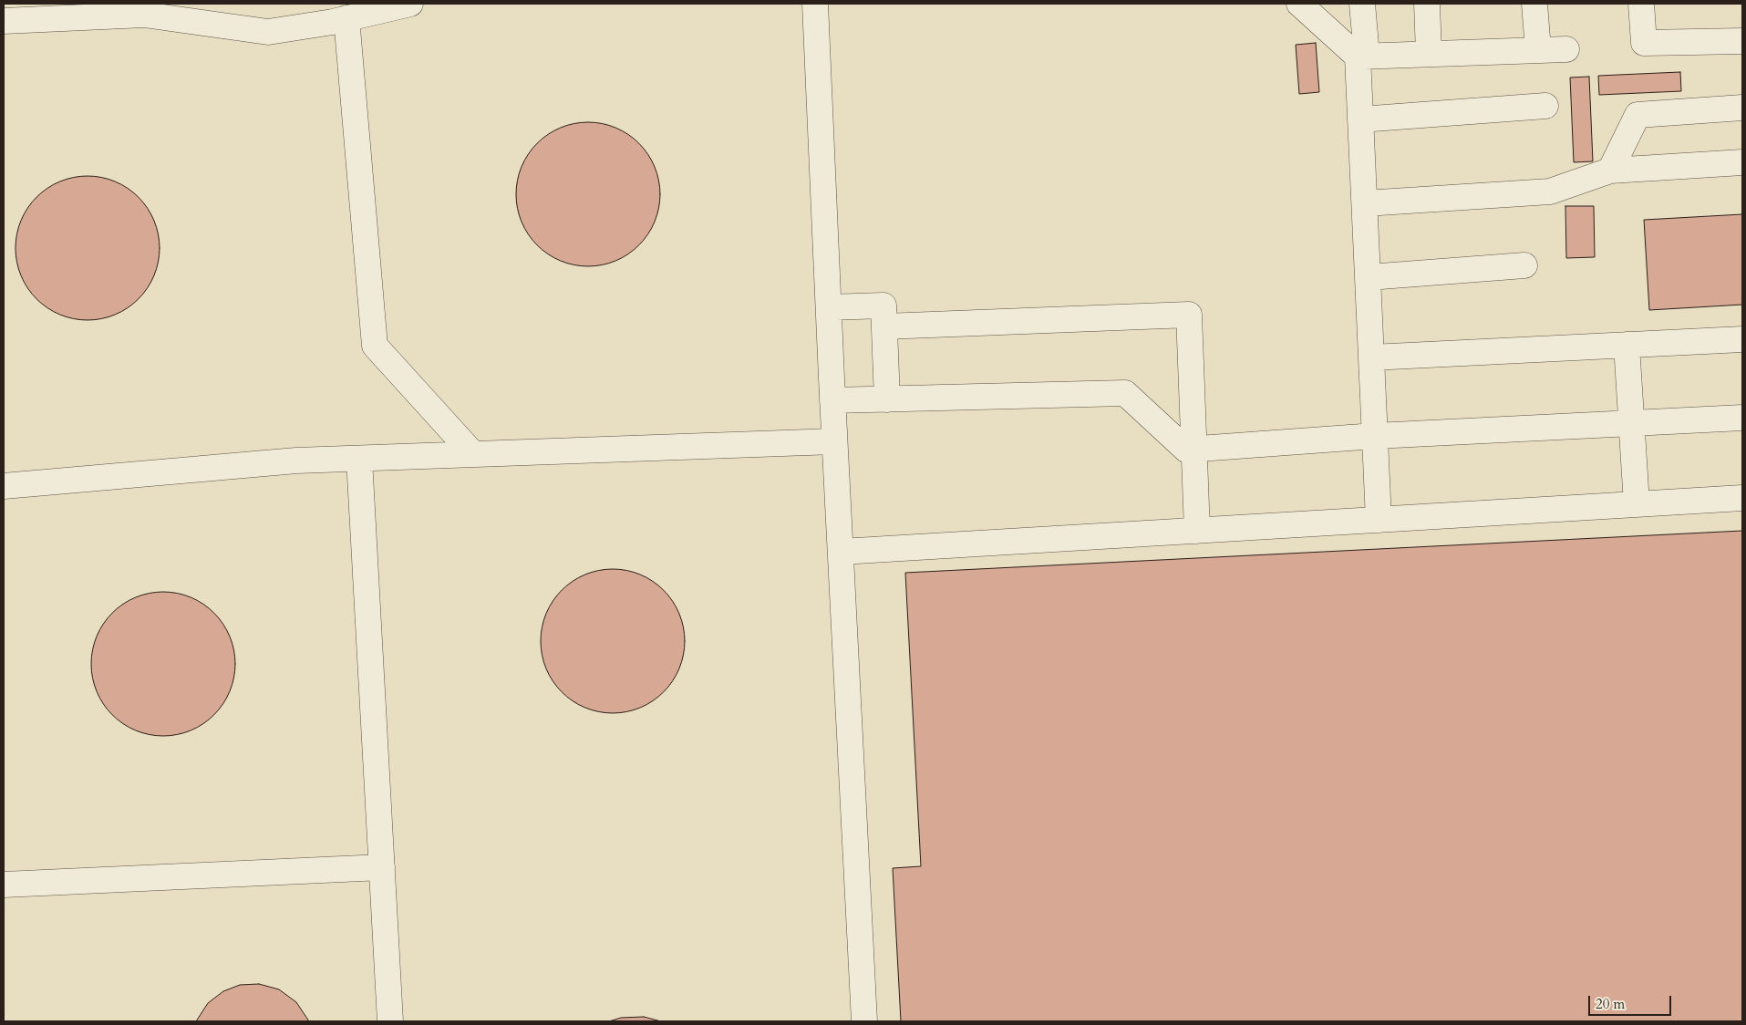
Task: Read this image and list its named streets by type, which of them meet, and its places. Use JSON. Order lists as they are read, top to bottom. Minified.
{"scale_bar":"20 m"}
